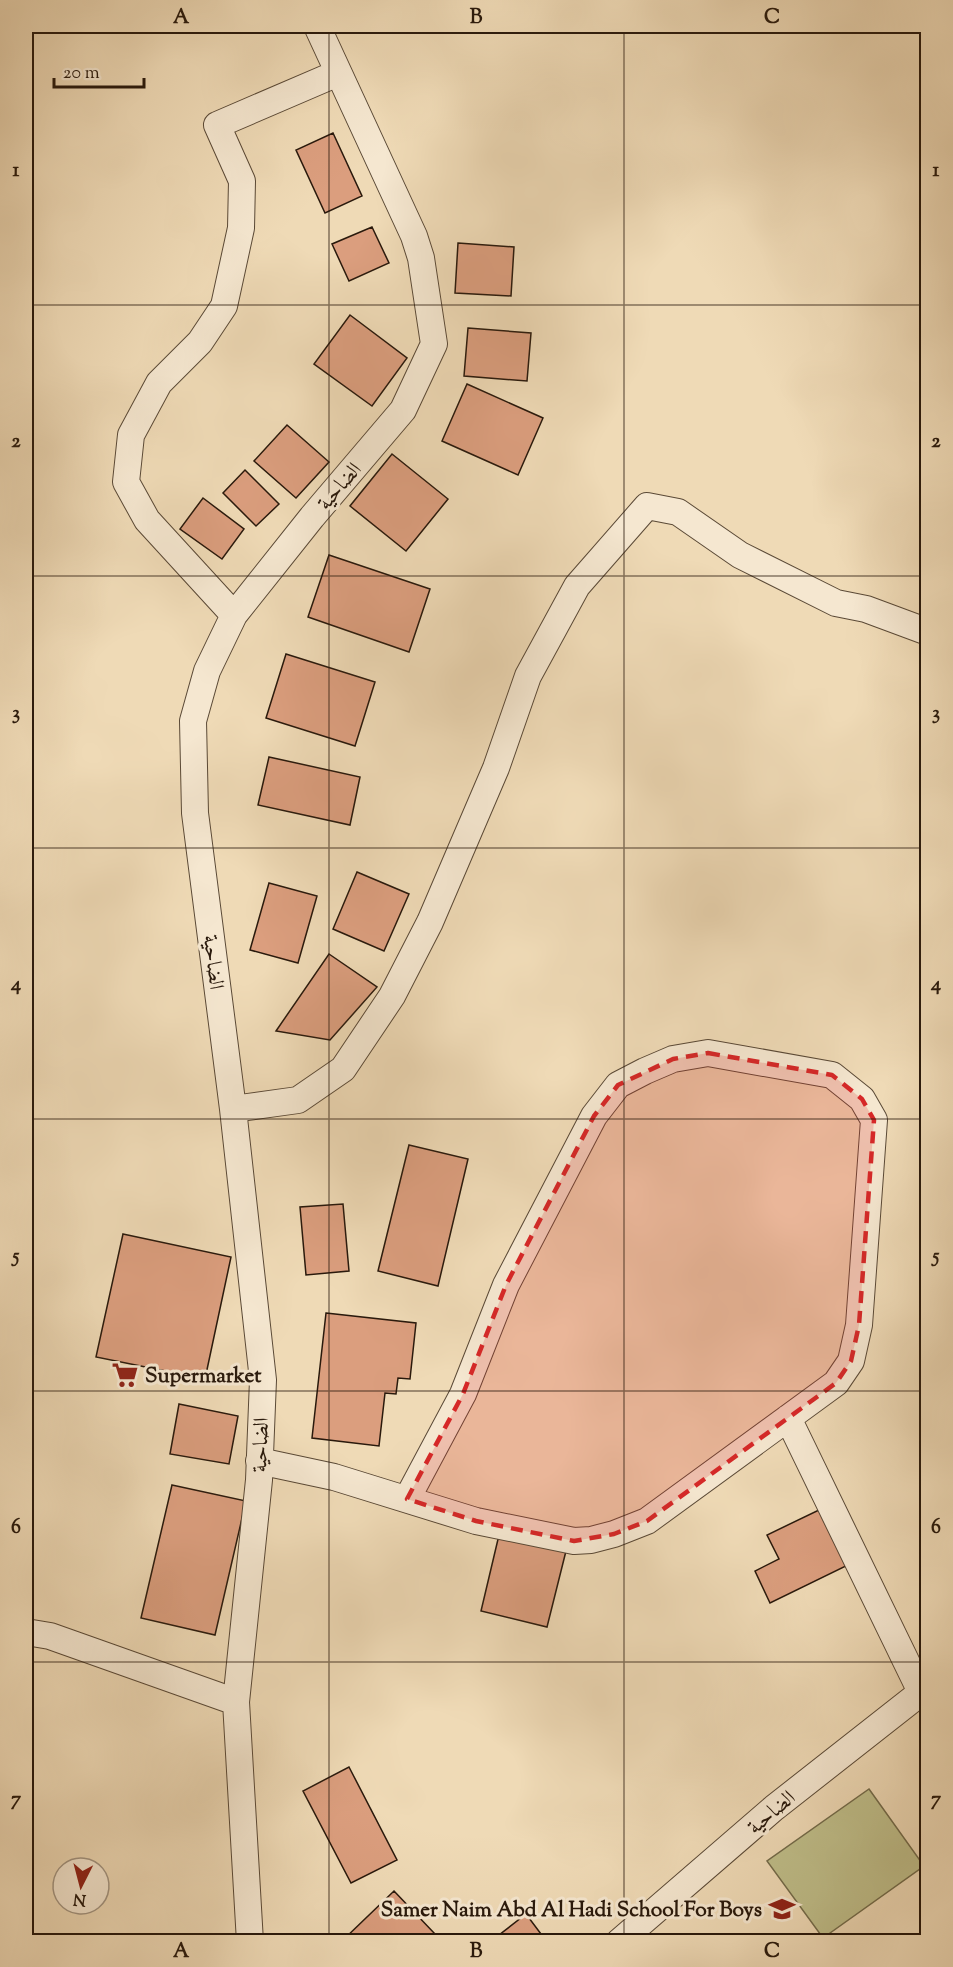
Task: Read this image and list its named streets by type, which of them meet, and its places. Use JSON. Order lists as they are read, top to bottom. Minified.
{"streets":{"street":["الضاحية"]},"places":{"supermarket":["Supermarket"],"school or university":["Samer Naim Abd Al Hadi School For Boys"]},"scale_bar":"20 m","north":"bottom","grid":{"columns":["A","B","C"],"rows":["1","2","3","4","5","6","7"]}}
